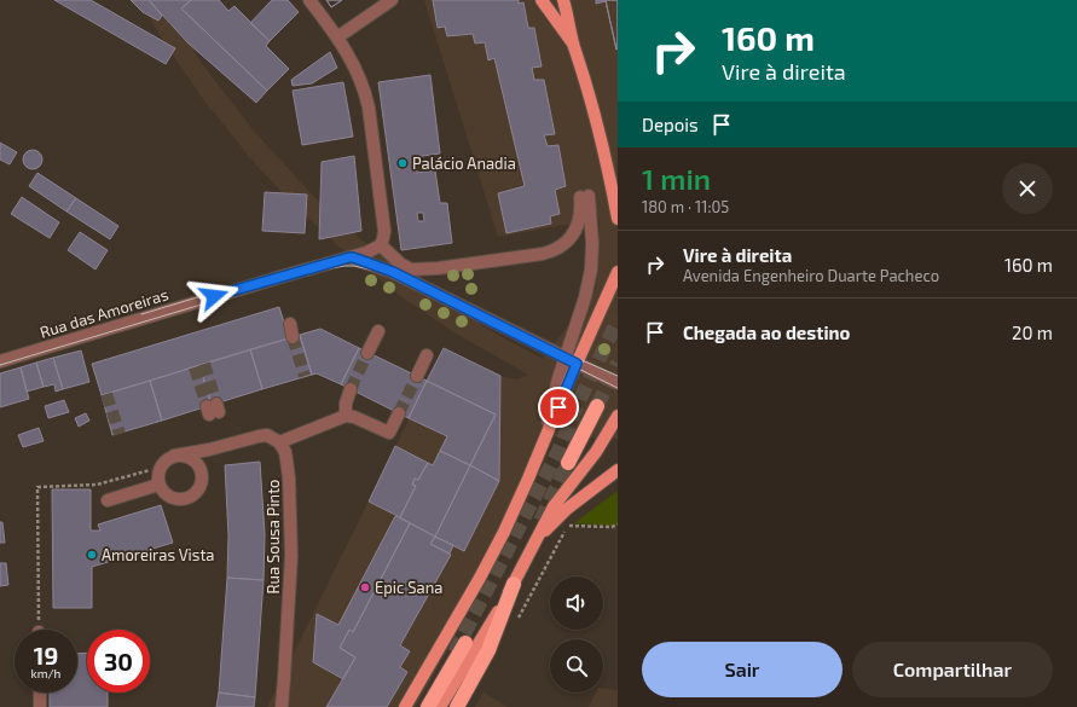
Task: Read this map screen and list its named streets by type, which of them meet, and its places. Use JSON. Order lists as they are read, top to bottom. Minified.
{"streets":{"street":["Rua das Amoreiras","Rua Sousa Pinto"]},"places":["Palácio Anadia","Amoreiras Vista","Epic Sana"],"page":{"turn":["160 m","Vire à direita"],"then":"Depois","heading":["1 min","180 m · 11:05"],"list":[{"name":"Vire à direita","note":"Avenida Engenheiro Duarte Pacheco","value":"160 m"},{"name":"Chegada ao destino","value":"20 m"}],"speed":"19 km/h","limit":"30","buttons":["Sair","Compartilhar"]}}
